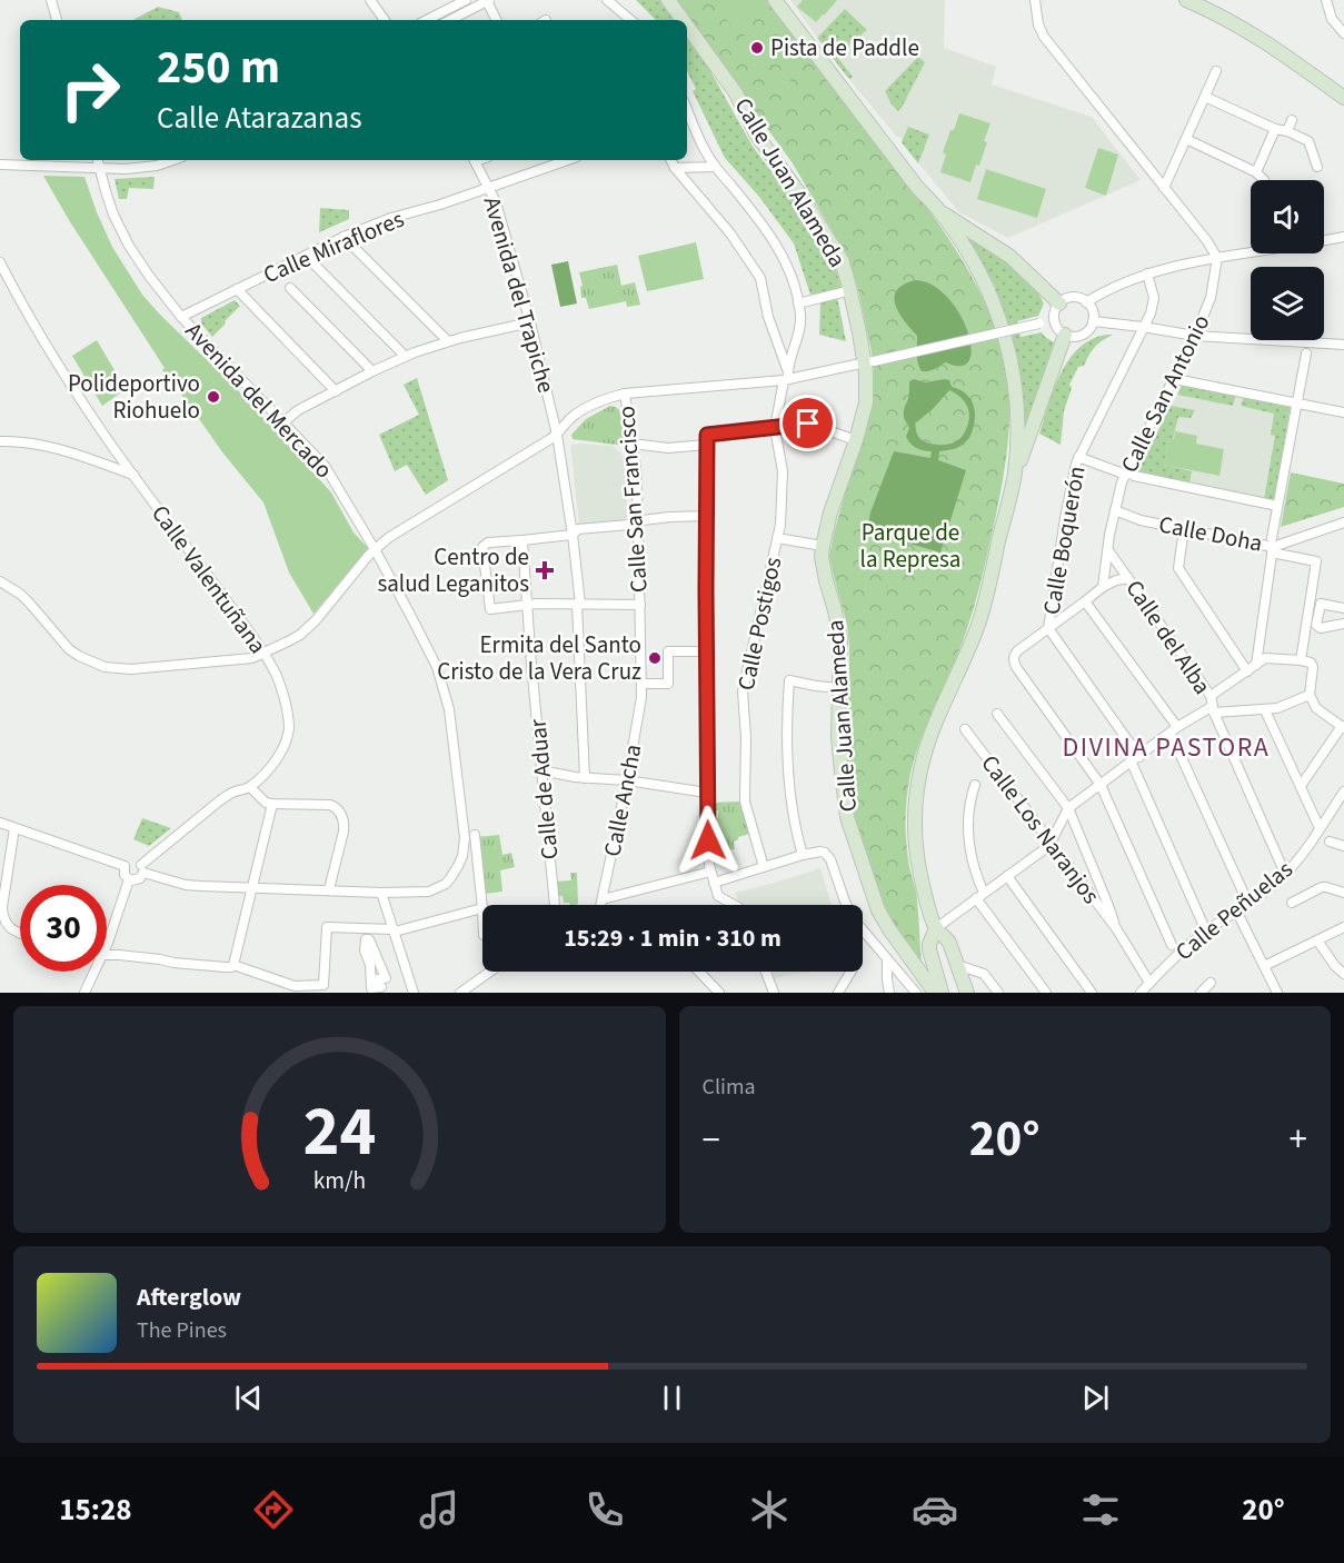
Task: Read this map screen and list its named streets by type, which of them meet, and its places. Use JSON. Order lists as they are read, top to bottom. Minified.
{"streets":{"street":["Calle Juan Alameda","Calle Miraflores","Avenida del Trapiche","Calle San Antonio","Avenida del Mercado","Calle San Francisco","Calle Doha","Calle Boquerón","Calle Valentuñana","Calle Postigos","Calle del Alba","Calle de Aduar","Calle Ancha","Calle Los Naranjos","Calle Peñuelas"]},"crossings":[["Calle Miraflores","Avenida del Trapiche"],["Calle Miraflores","Avenida del Mercado"],["Calle San Antonio","Calle Doha"],["Calle San Antonio","Calle del Alba"],["Calle San Francisco","Calle Ancha"],["Calle Boquerón","Calle Peñuelas"],["Calle del Alba","Calle Peñuelas"],["Calle Los Naranjos","Calle Peñuelas"]],"districts":["DIVINA PASTORA"],"parks":["Parque de la Represa"],"places":{"other":["Pista de Paddle","Polideportivo Riohuelo","Ermita del Santo Cristo de la Vera Cruz"],"health":["Centro de salud Leganitos"]},"page":{"turn":["250 m","Calle Atarazanas"],"limit":"30","trip":"15:29 · 1 min · 310 m","tile":"Clima","heat":["−","20°","+"],"song":["Afterglow","The Pines"],"tabs":["15:28","20°"],"gauge":["24","km/h"]}}
